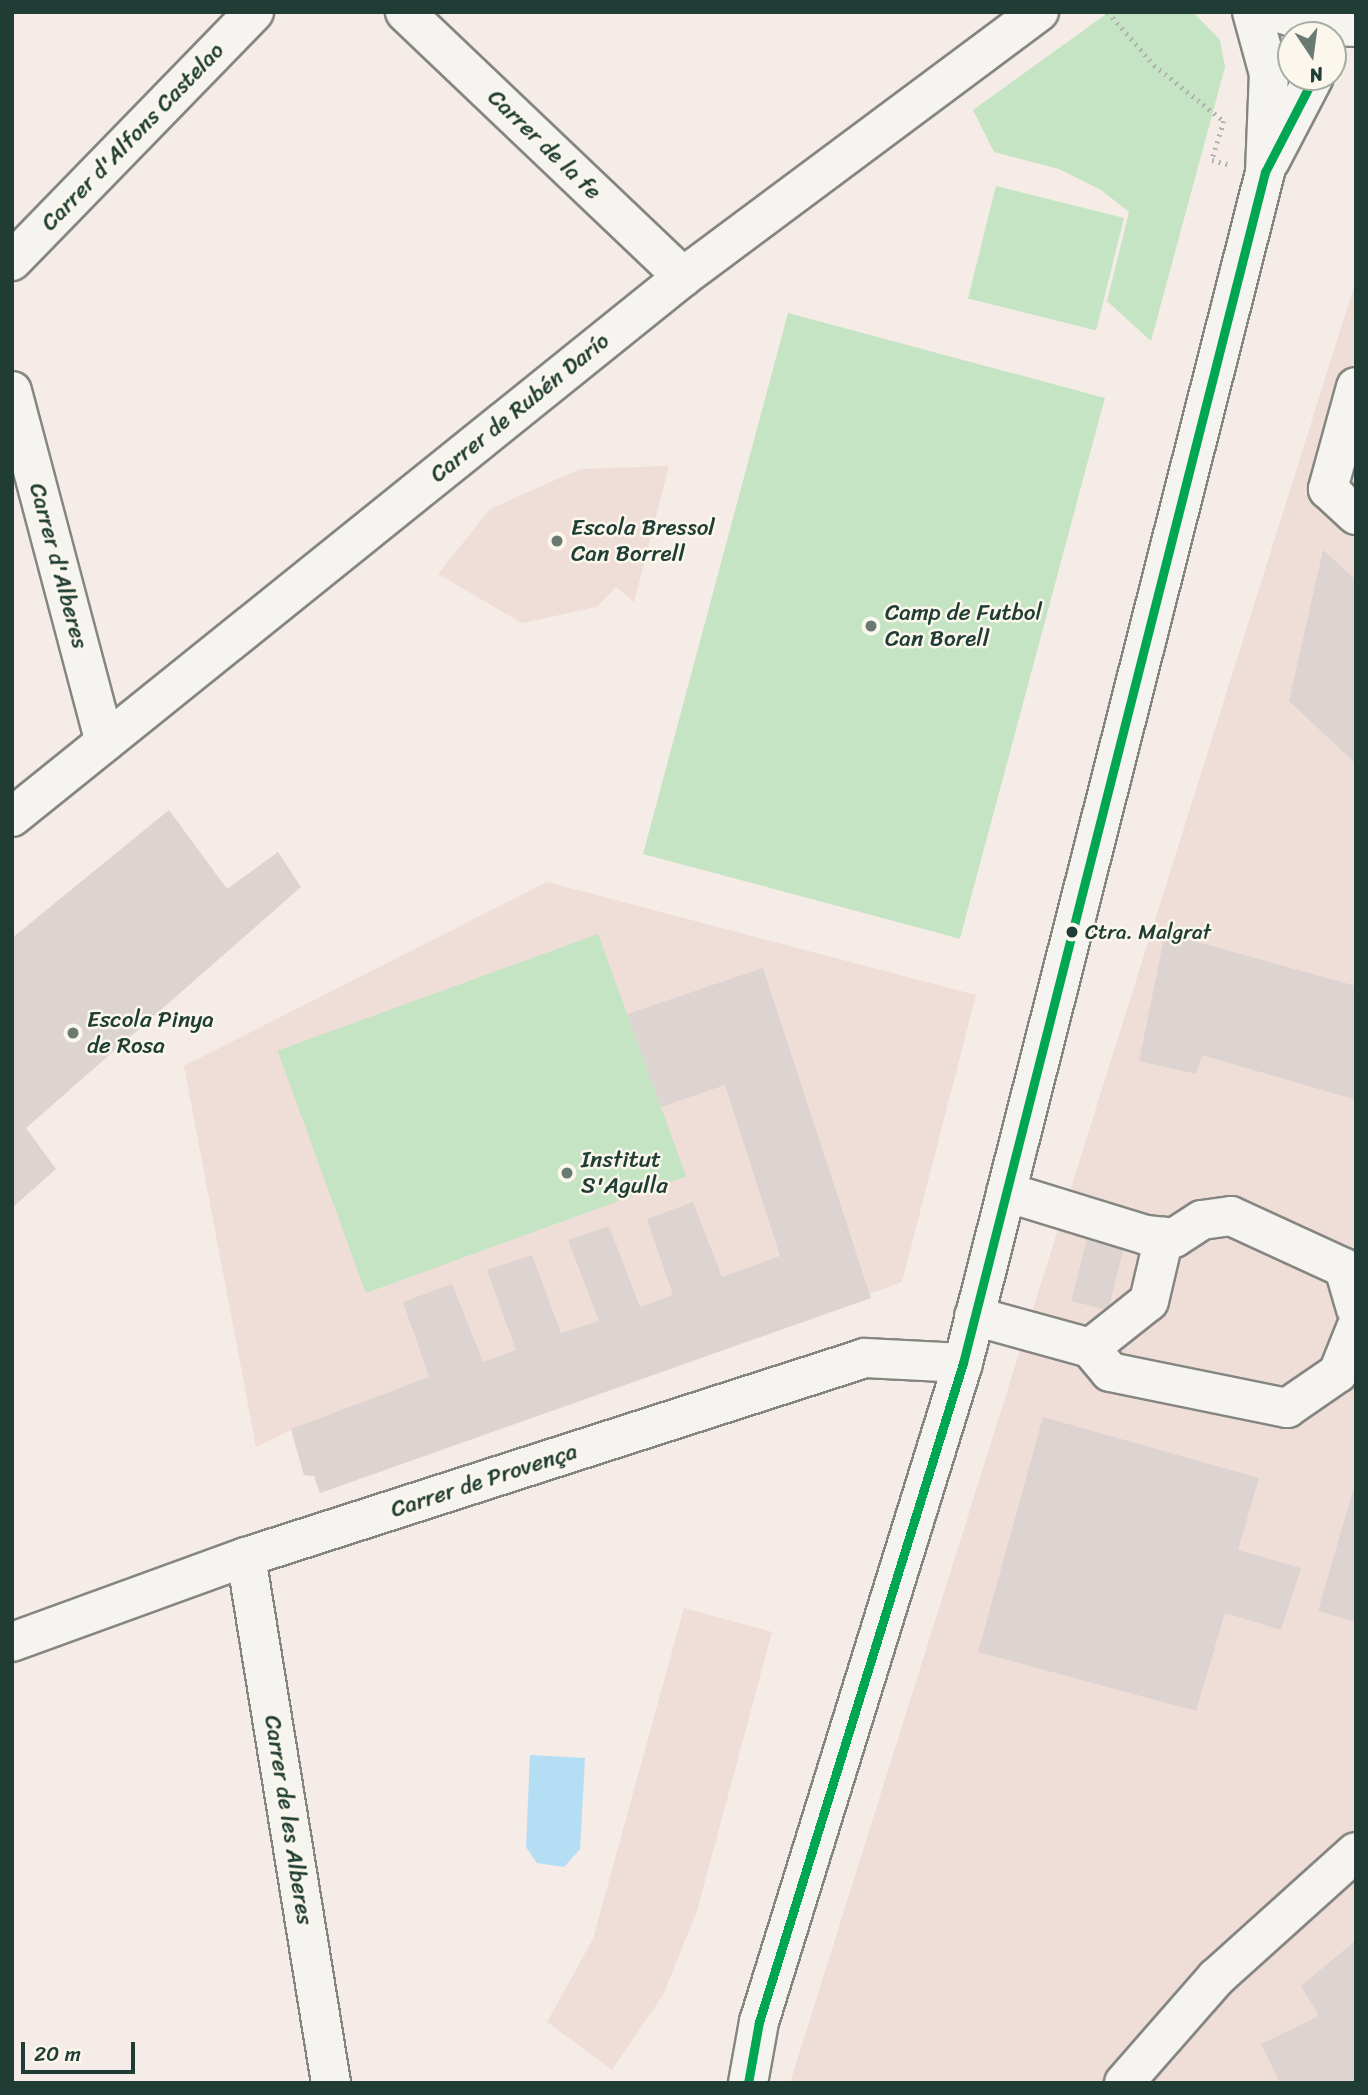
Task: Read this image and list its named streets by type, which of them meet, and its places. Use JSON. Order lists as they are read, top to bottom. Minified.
{"streets":{"street":["Carrer d'Alfons Castelao","Carrer de la fe","Carrer de Rubén Darío","Carrer d'Alberes","Carrer de Provença","Carrer de les Alberes"]},"crossings":[["Carrer de la fe","Carrer de Rubén Darío"],["Carrer de Rubén Darío","Carrer d'Alberes"],["Carrer de Provença","Carrer de les Alberes"]],"places":["Escola Bressol Can Borrell","Camp de Futbol Can Borell","Ctra. Malgrat","Escola Pinya de Rosa","Institut S'Agulla"],"scale_bar":"20 m","north":"bottom"}
